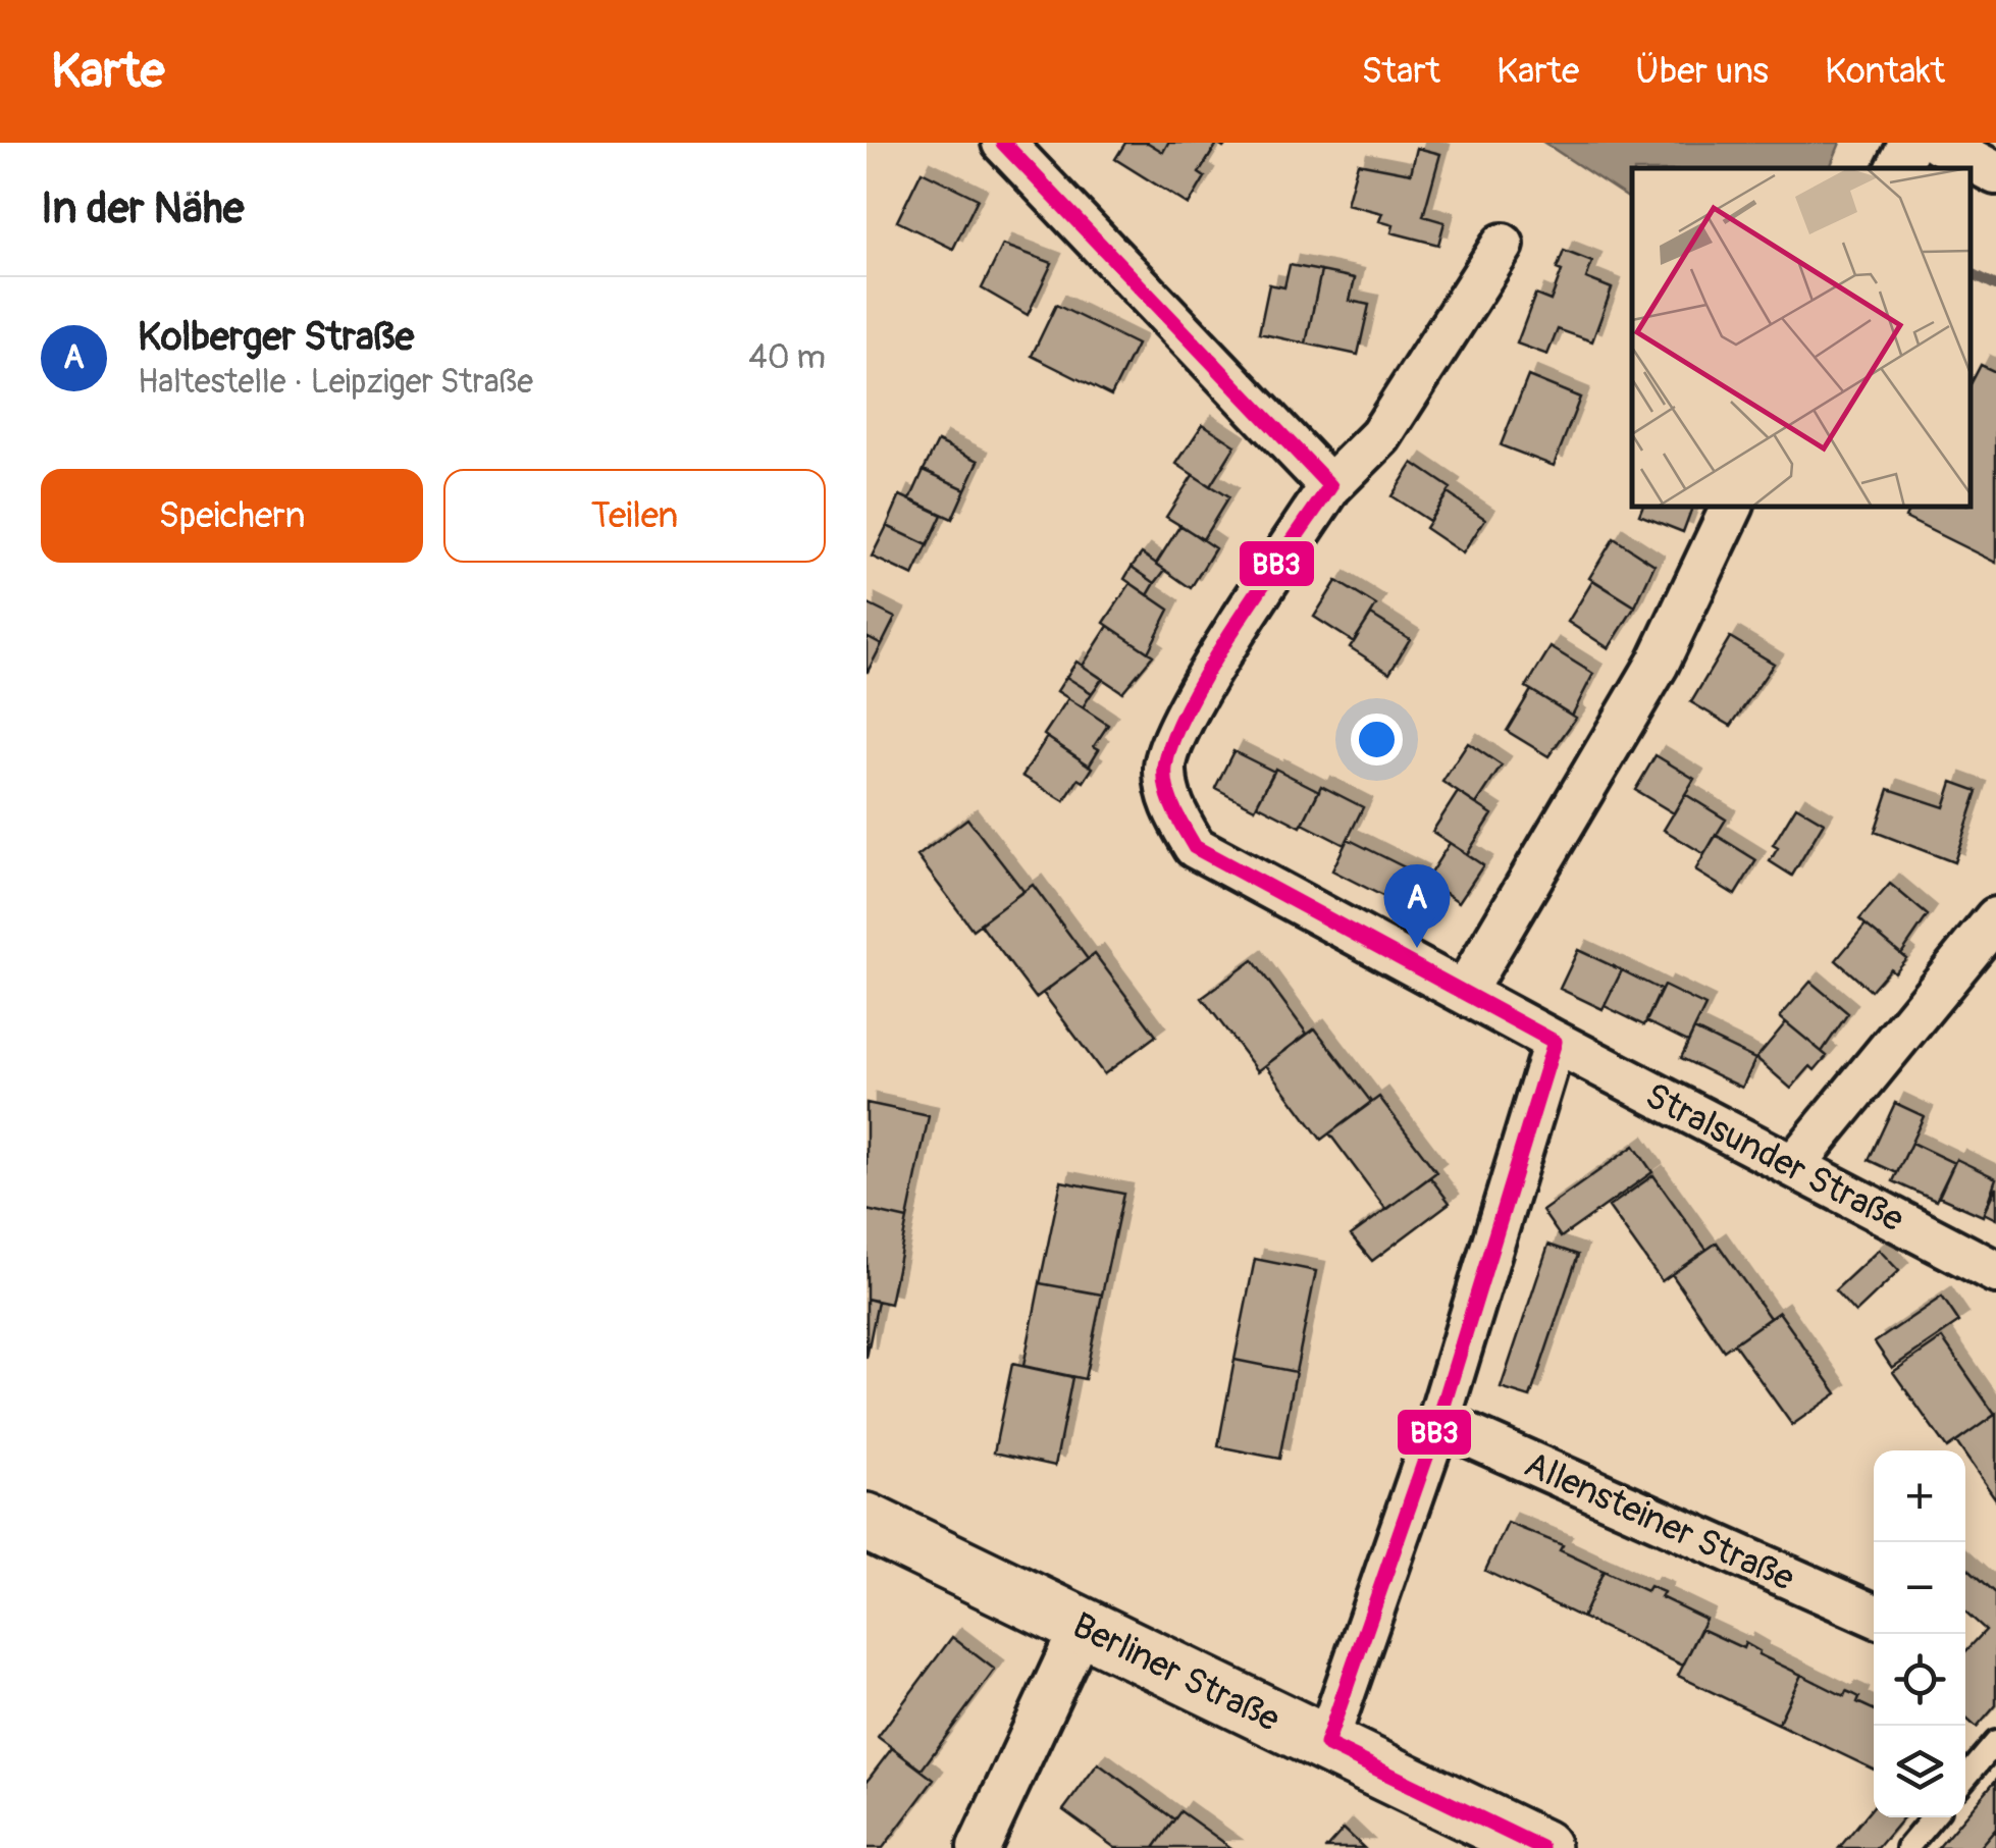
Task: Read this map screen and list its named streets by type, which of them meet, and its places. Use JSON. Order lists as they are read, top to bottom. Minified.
{"streets":{"main road":["Berliner Straße"],"street":["Stralsunder Straße","Allensteiner Straße"]},"lines":["transit line BB3"],"page":{"header":"Karte","nav":["Start","Karte","Über uns","Kontakt"],"heading":"In der Nähe","list":[{"mark":"A","name":"Kolberger Straße","note":"Haltestelle · Leipziger Straße","value":"40 m"}],"buttons":["Speichern","Teilen"],"pins":"A","map_buttons":["+","−"]}}
